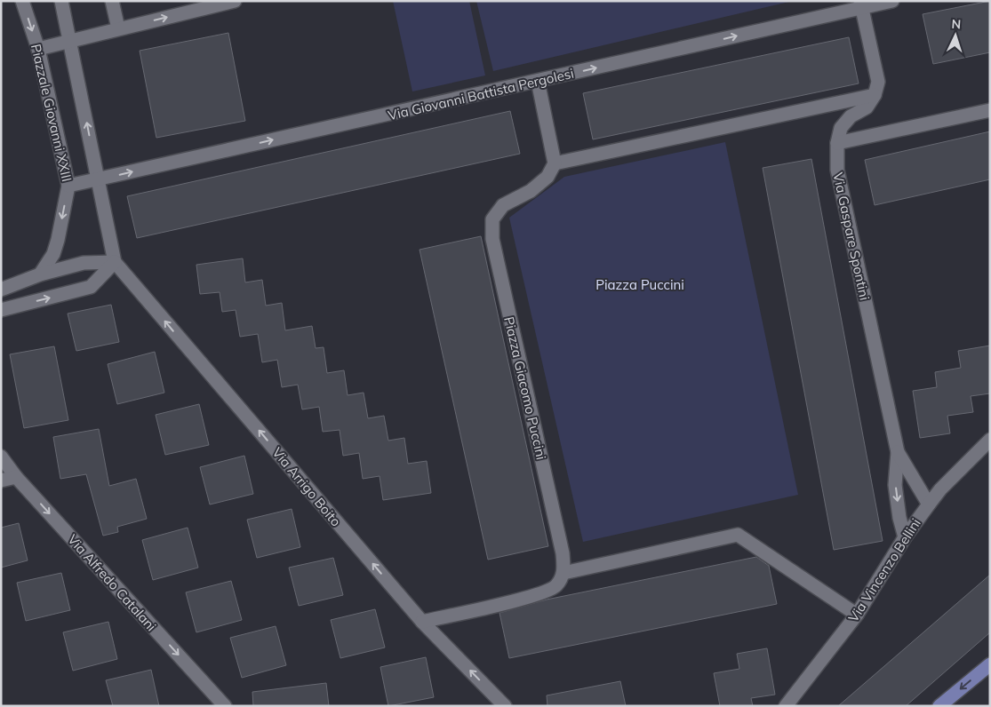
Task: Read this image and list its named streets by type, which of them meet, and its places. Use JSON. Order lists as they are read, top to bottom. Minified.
{"streets":{"street":["Via Giovanni Battista Pergolesi","Piazzale Giovanni XXIII","Via Gaspare Spontini","Piazza Giacomo Puccini","Via Arrigo Boito","Via Vincenzo Bellini","Via Alfredo Catalani"]},"crossings":[["Via Giovanni Battista Pergolesi","Piazzale Giovanni XXIII"],["Via Gaspare Spontini","Via Vincenzo Bellini"]],"one_way":["Via Arrigo Boito","Via Alfredo Catalani"],"parks":["Piazza Puccini"],"north":"top"}
